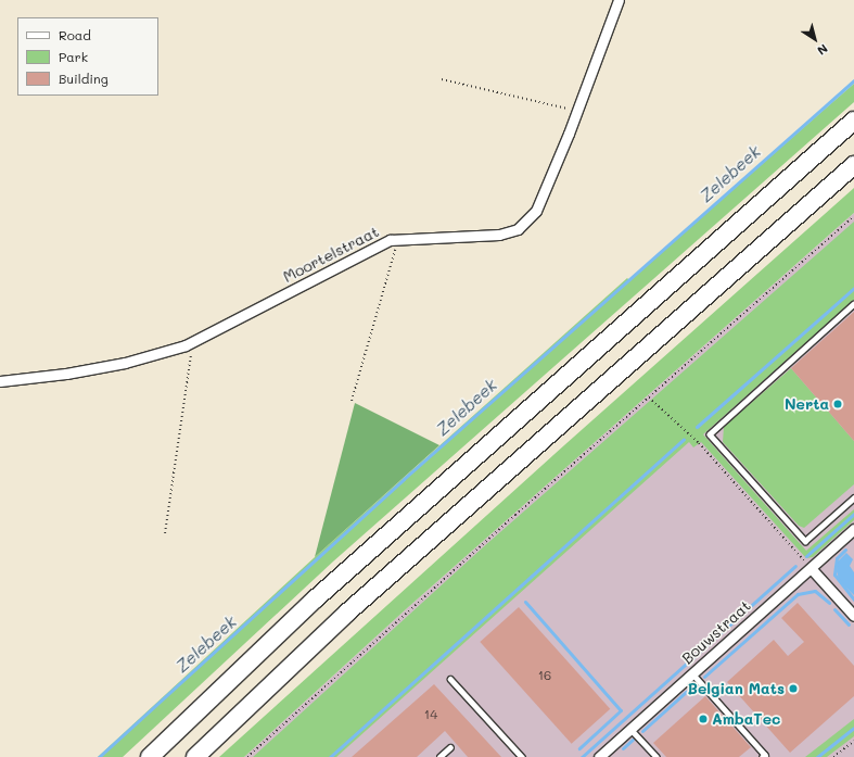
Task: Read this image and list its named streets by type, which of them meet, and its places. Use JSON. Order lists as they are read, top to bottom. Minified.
{"streets":{"street":["Moortelstraat","Bouwstraat"]},"water":["Zelebeek"],"places":["Nerta","Belgian Mats","AmbaTec"],"house_numbers":["16","14"],"legend":["Road","Park","Building"],"north":"bottom right"}
